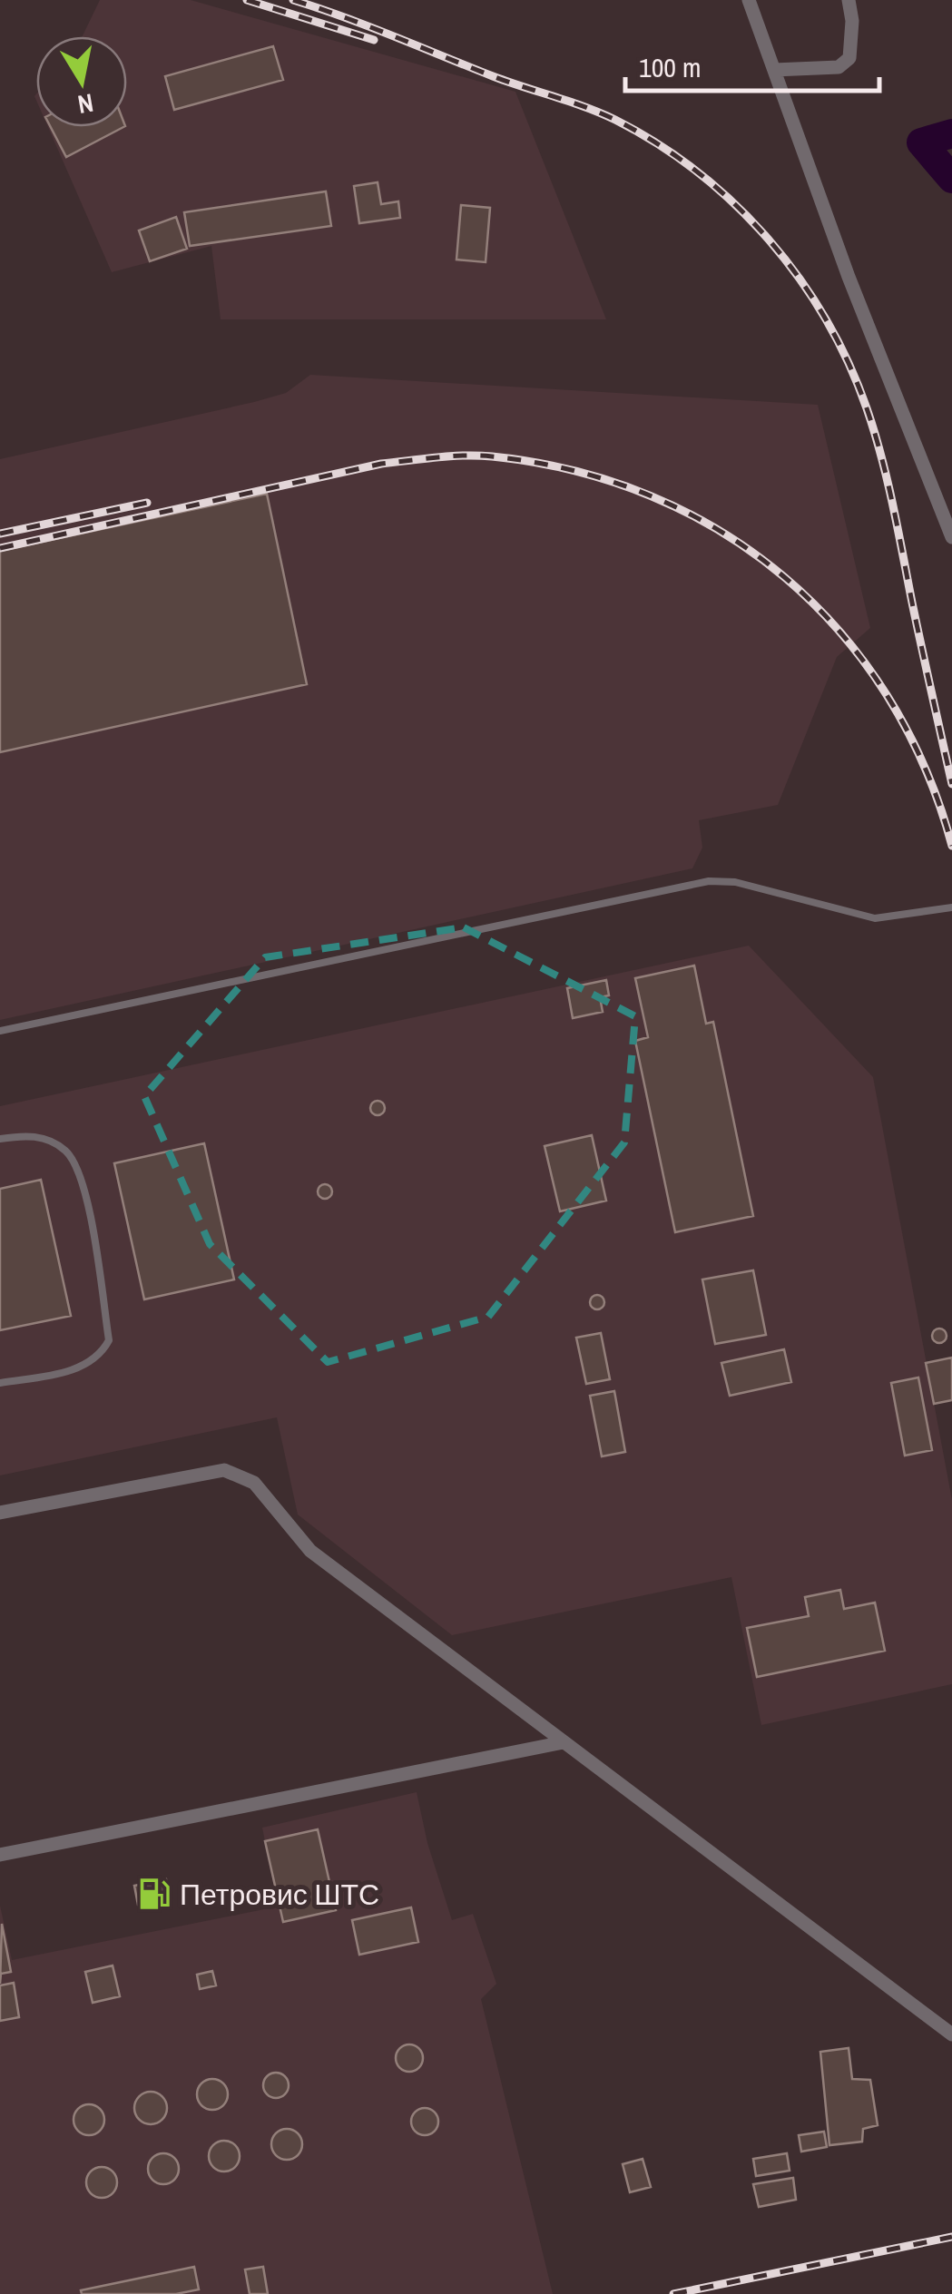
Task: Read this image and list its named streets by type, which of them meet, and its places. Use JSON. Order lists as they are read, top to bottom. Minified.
{"places":{"fuel station":["Петровис ШТС"]},"scale_bar":"100 m","north":"bottom"}
